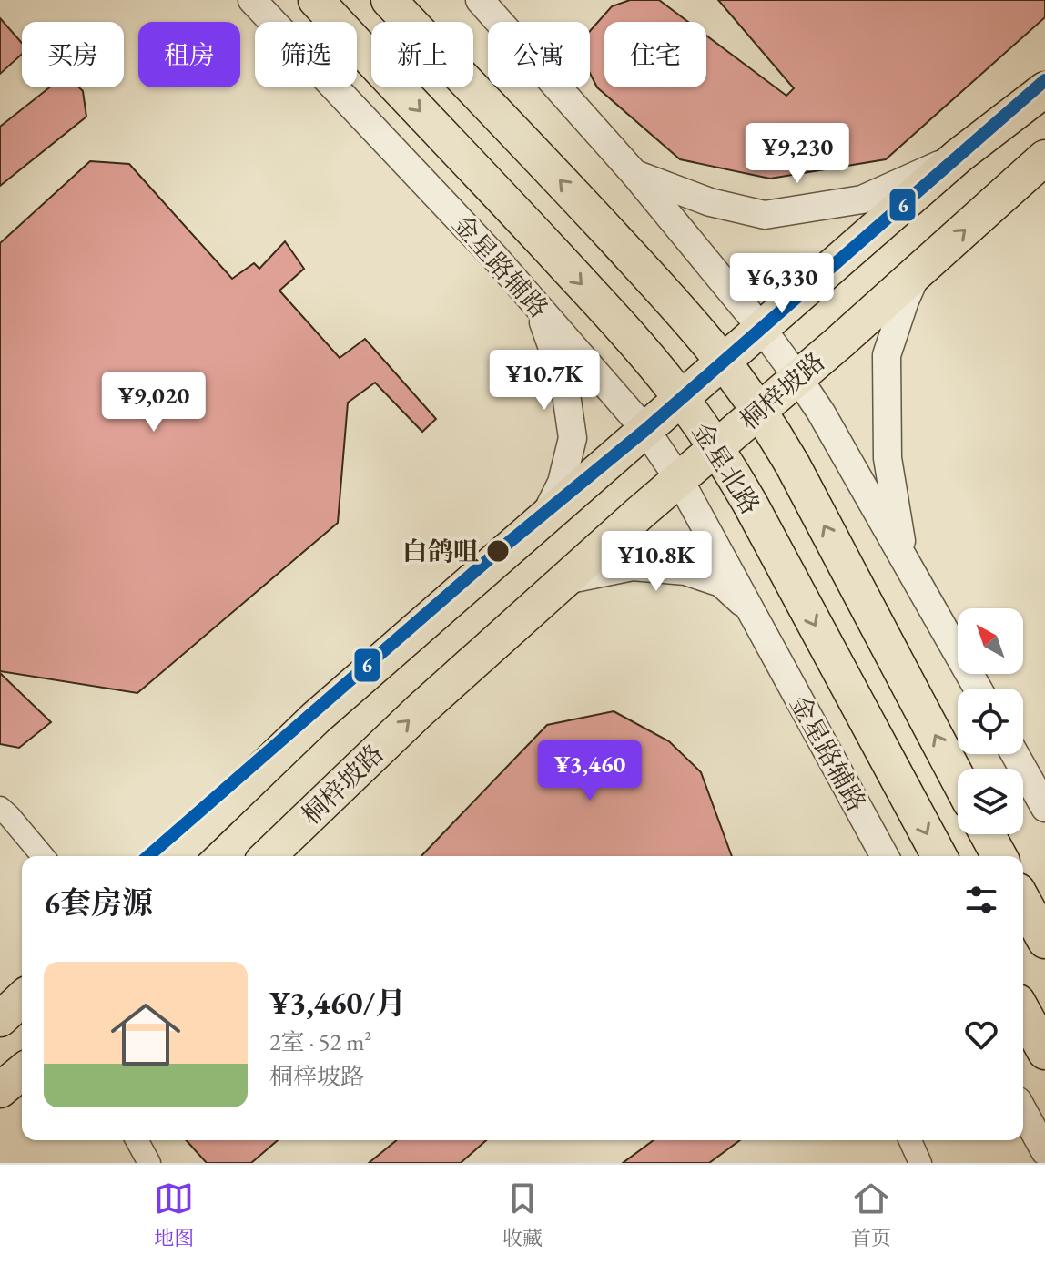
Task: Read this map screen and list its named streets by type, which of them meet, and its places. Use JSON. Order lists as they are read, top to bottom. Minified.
{"streets":{"main road":["桐梓坡路","金星北路"],"street":["金星路辅路"]},"crossings":[["金星路辅路","桐梓坡路"],["桐梓坡路","金星北路"]],"places":["白鸽咀"],"lines":["transit line 6"],"north":"top left","page":{"chip":["买房","租房","筛选","新上","公寓","住宅"],"price":["¥9,230","¥6,330","¥10.7K","¥9,020","¥10.8K","¥3,460"],"heading":"6套房源","list":[{"name":"¥3,460/月","note":"2室 · 52 m² · 桐梓坡路"}],"tabs":["地图","收藏","首页"]}}
